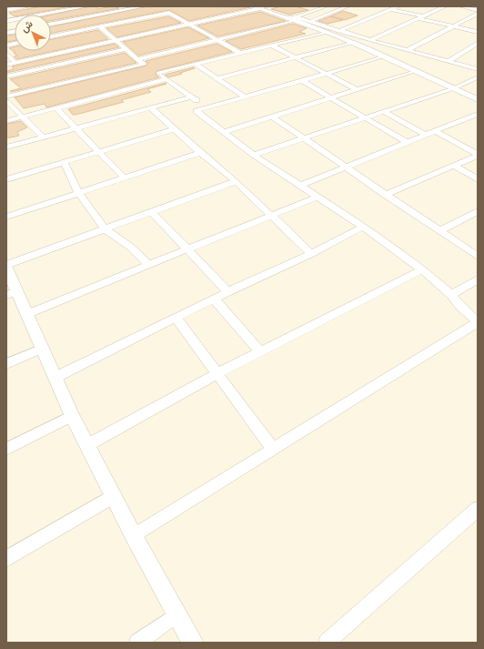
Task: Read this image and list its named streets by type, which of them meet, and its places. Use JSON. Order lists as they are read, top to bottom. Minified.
{"north":"top left"}
